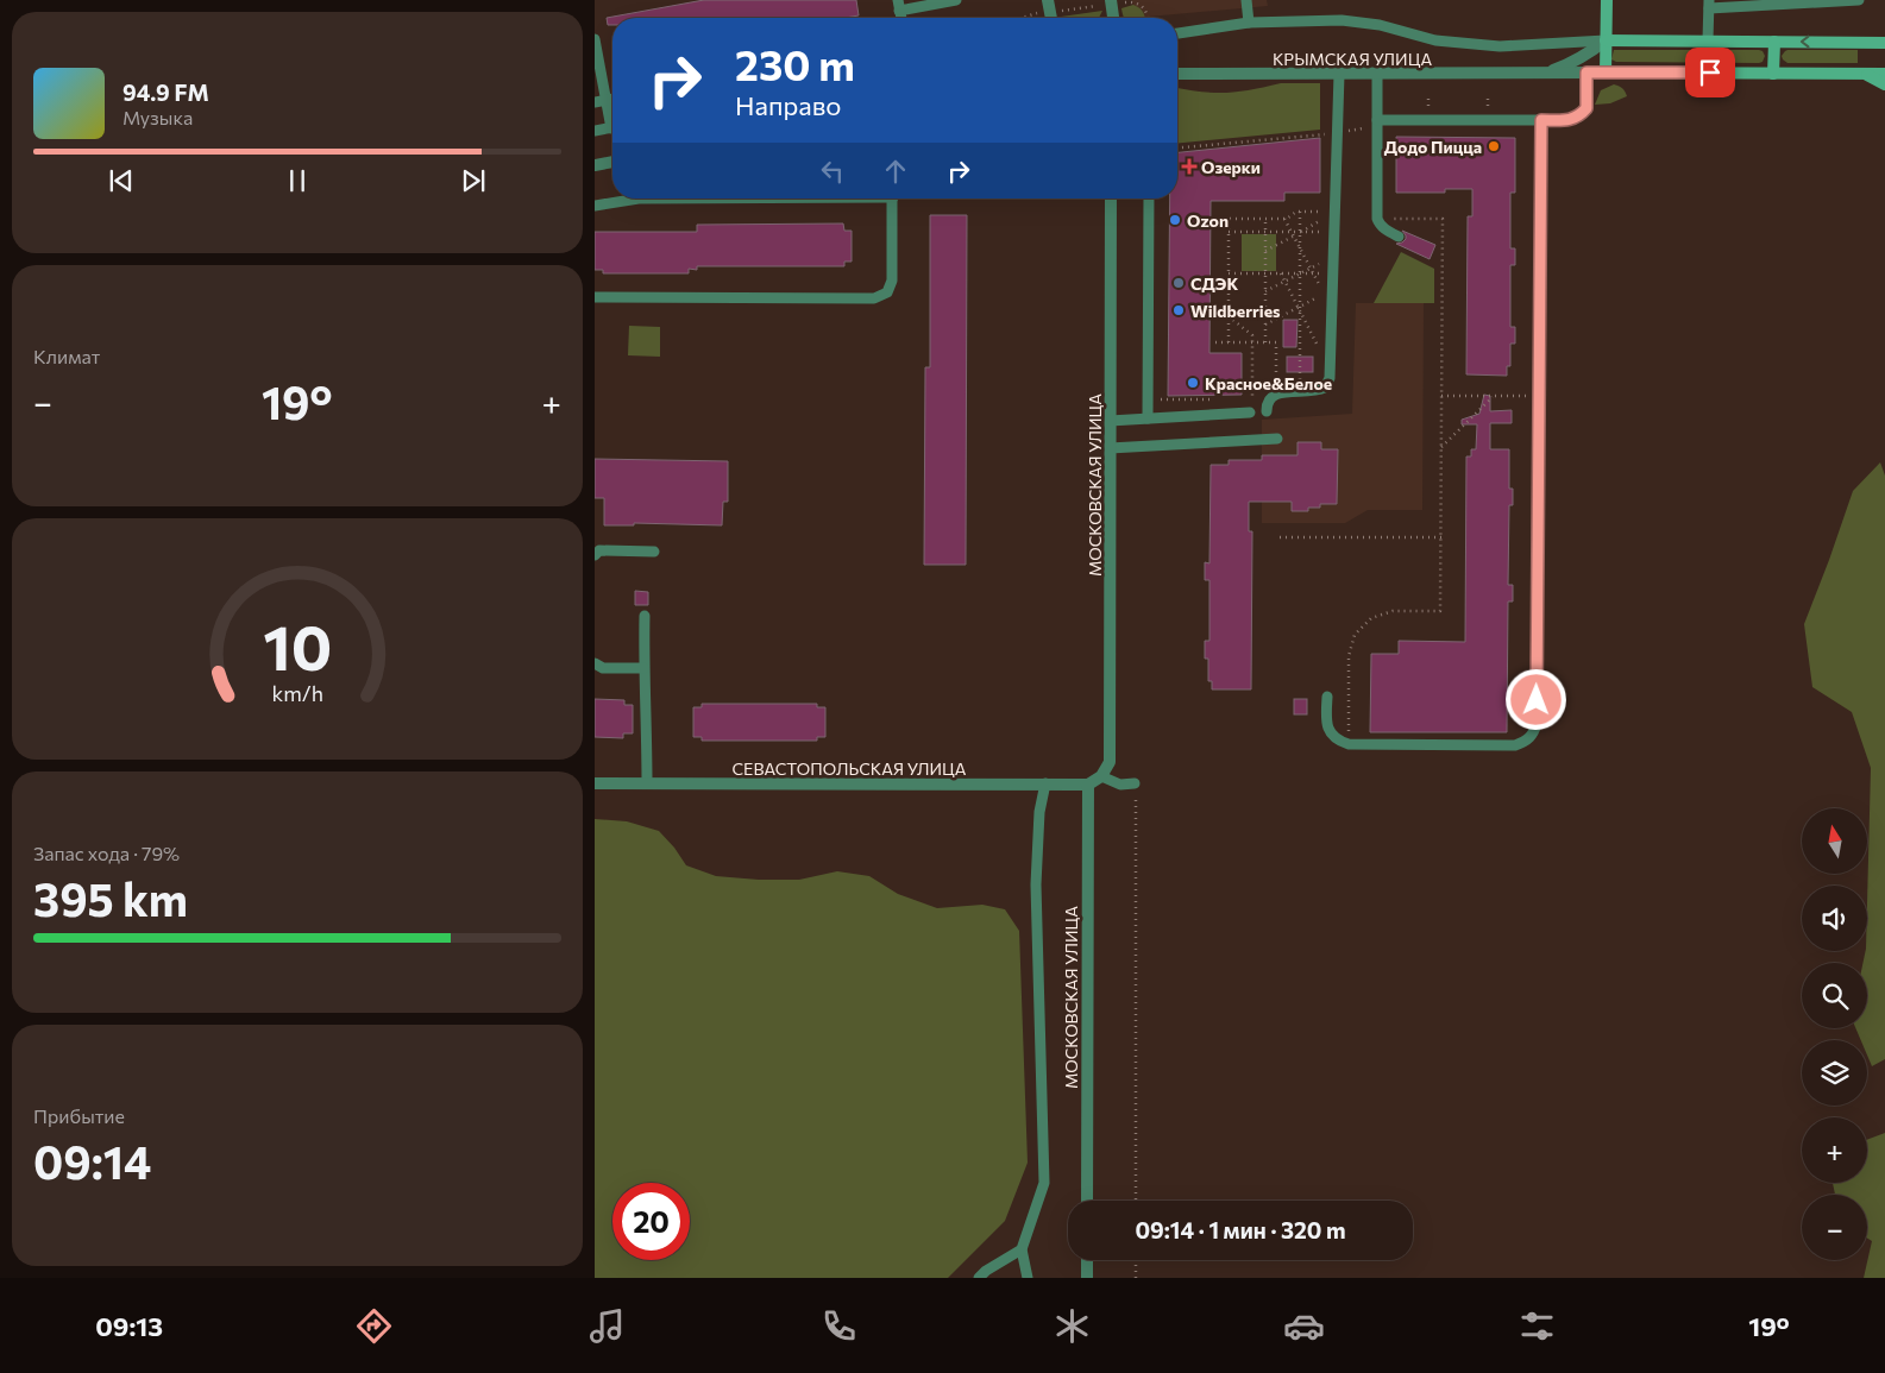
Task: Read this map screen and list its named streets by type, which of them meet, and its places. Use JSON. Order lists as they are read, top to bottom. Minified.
{"streets":{"street":["КРЫМСКАЯ УЛИЦА","МОСКОВСКАЯ УЛИЦА","СЕВАСТОПОЛЬСКАЯ УЛИЦА"]},"crossings":[["МОСКОВСКАЯ УЛИЦА","СЕВАСТОПОЛЬСКАЯ УЛИЦА"]],"places":{"other":["Додо Пицца","Ozon","СДЭК","Wildberries","Красное&Белое"],"health":["Озерки"]},"north":"top","page":{"turn":["230 m","Направо"],"song":["94.9 FM","Музыка"],"tile":["Климат",["Запас хода · 79%","395 km"],["Прибытие","09:14"]],"heat":["−","19°","+"],"map_buttons":["+","−"],"limit":"20","trip":"09:14 · 1 мин · 320 m","tabs":["09:13","19°"],"gauge":["10","km/h"]}}
